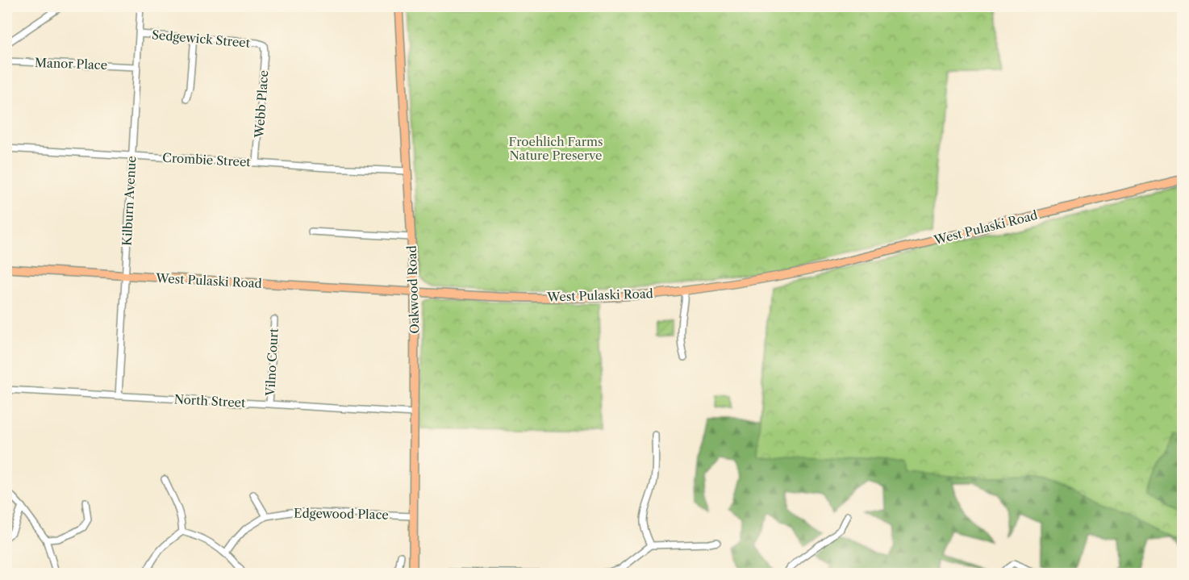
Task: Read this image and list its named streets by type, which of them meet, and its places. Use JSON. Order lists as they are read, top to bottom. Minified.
{"streets":{"main road":["West Pulaski Road","Oakwood Road"],"street":["Sedgewick Street","Manor Place","Webb Place","Crombie Street","Kilburn Avenue","Vilno Court","North Street","Edgewood Place"]},"crossings":[["Sedgewick Street","Webb Place"],["Sedgewick Street","Kilburn Avenue"],["Manor Place","Kilburn Avenue"],["Webb Place","Crombie Street"],["Crombie Street","Kilburn Avenue"],["Crombie Street","Oakwood Road"],["Kilburn Avenue","West Pulaski Road"],["Kilburn Avenue","North Street"],["West Pulaski Road","Oakwood Road"],["Oakwood Road","North Street"],["Oakwood Road","Edgewood Place"],["Vilno Court","North Street"]],"parks":["Froehlich Farms Nature Preserve"]}
